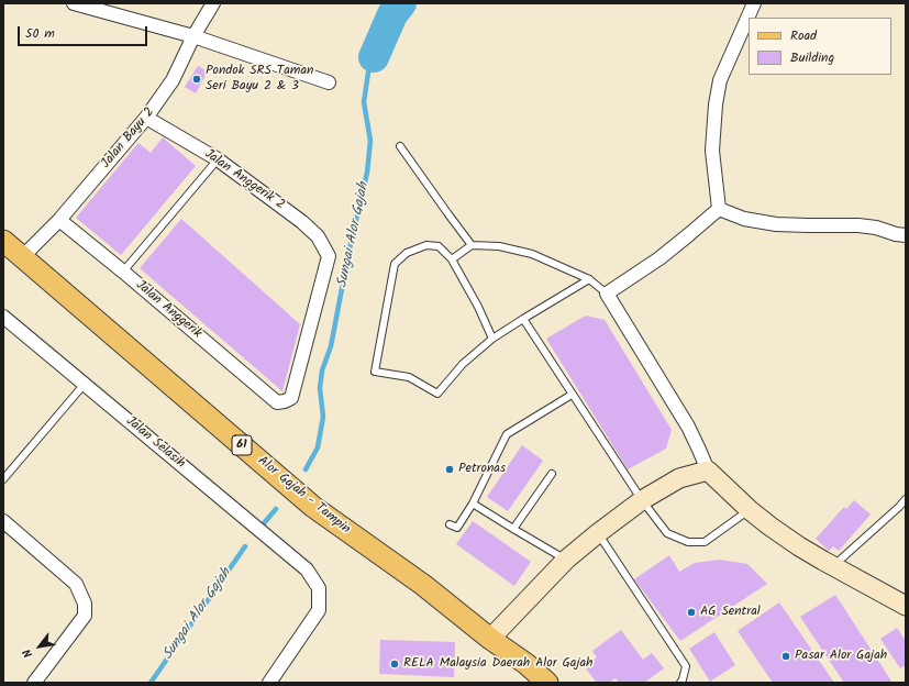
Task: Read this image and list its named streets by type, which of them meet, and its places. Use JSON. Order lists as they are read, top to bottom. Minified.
{"streets":{"main road":["61","Alor Gajah - Tampin"],"street":["Jalan Bayu 2","Jalan Anggerik 2","Jalan Anggerik","Jalan Selasih"]},"crossings":[["Jalan Bayu 2","Jalan Anggerik 2"],["Jalan Bayu 2","Jalan Anggerik"],["Jalan Bayu 2","Alor Gajah - Tampin"],["Jalan Anggerik 2","Jalan Anggerik"]],"water":["Sungai Alor Gajah"],"places":["Pondok SRS Taman Seri Bayu 2 & 3","Petronas","AG Sentral","Pasar Alor Gajah","RELA Malaysia Daerah Alor Gajah"],"legend":["Road","Building"],"scale_bar":"50 m","north":"bottom left"}
